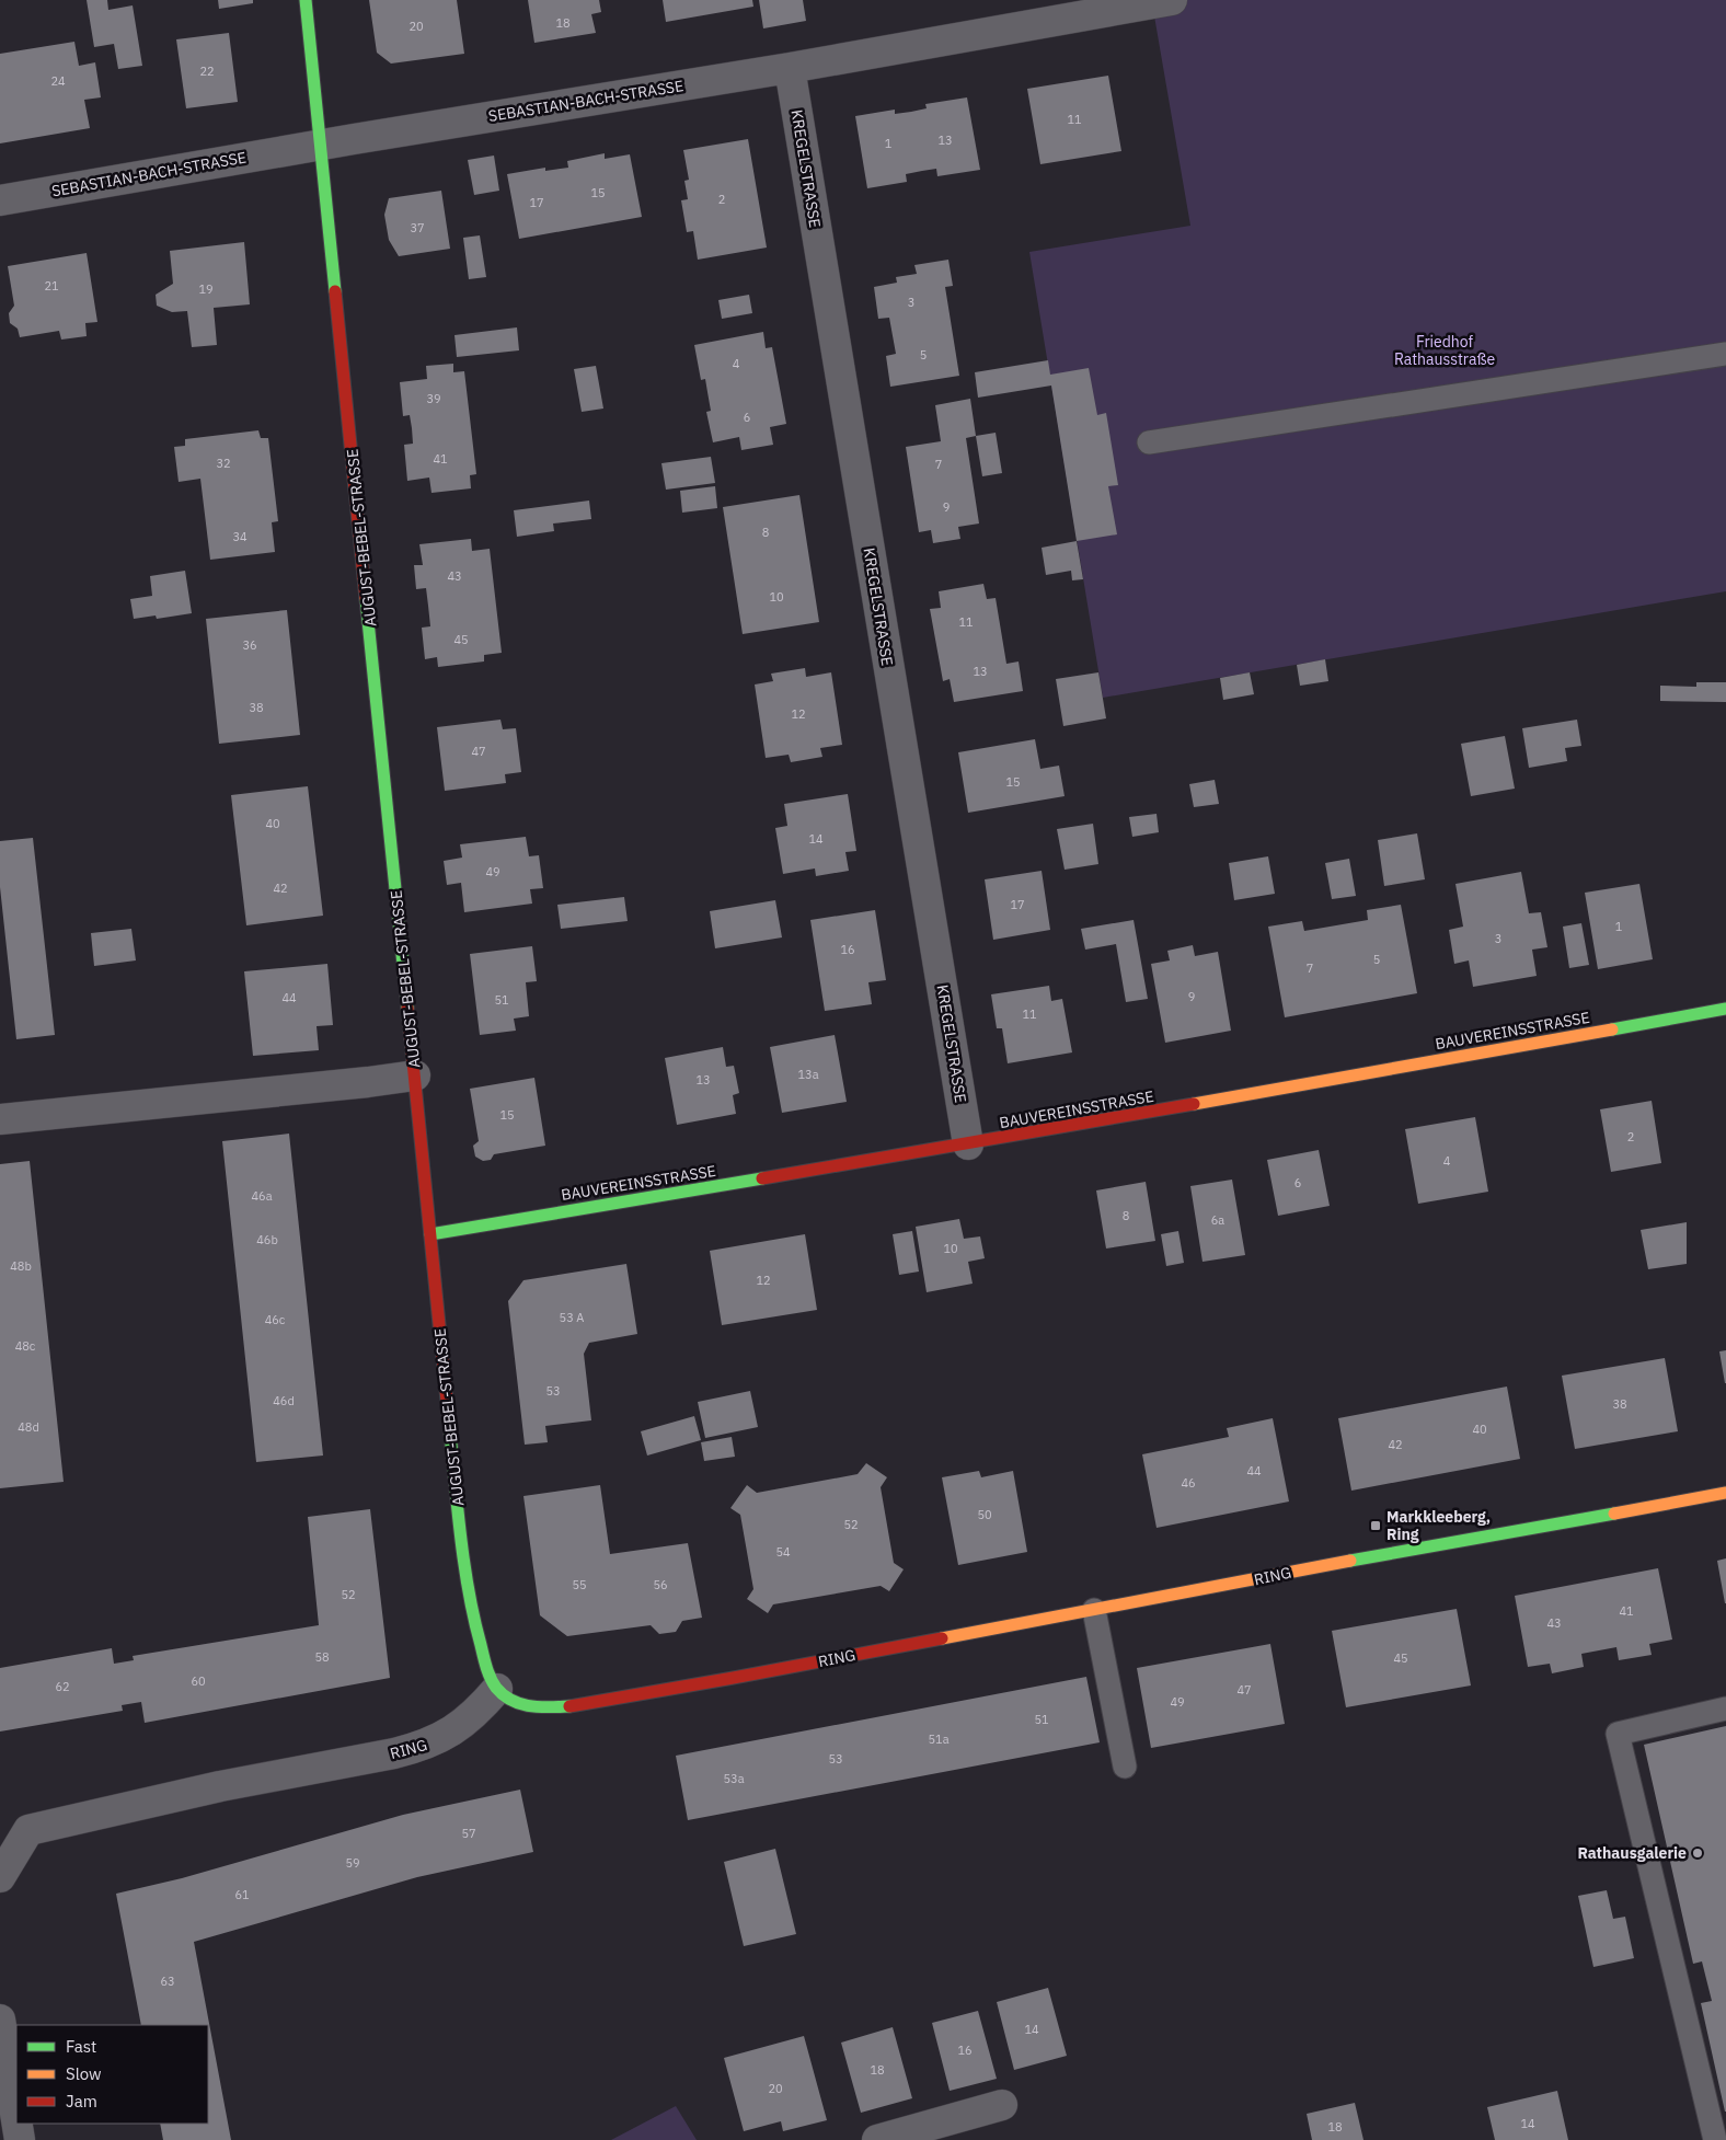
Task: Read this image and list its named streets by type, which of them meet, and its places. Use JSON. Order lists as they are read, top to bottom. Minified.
{"streets":{"street":["SEBASTIAN-BACH-STRASSE","KREGELSTRASSE","AUGUST-BEBEL-STRASSE","BAUVEREINSSTRASSE","RING"]},"crossings":[["SEBASTIAN-BACH-STRASSE","KREGELSTRASSE"],["SEBASTIAN-BACH-STRASSE","AUGUST-BEBEL-STRASSE"],["KREGELSTRASSE","BAUVEREINSSTRASSE"],["AUGUST-BEBEL-STRASSE","BAUVEREINSSTRASSE"],["AUGUST-BEBEL-STRASSE","RING"]],"parks":["Friedhof Rathausstraße"],"places":{"transit":["Markkleeberg, Ring"],"other":["Rathausgalerie"]},"house_numbers":["18","20","22","24","11","13","1","15","2","17","37","21","19","3","5","4","39","6","41","32","7","9","8","34","43","10","11","45","36","13","38","12","47","15","40","14","49","42","17","1","3","16","5","7","9","44","51","11","13a","13","15","2","4","6","46a","8","6a","46b","10","48b","12","53 A","46c","48c","53","46d","38","48d","40","42","44","46","50","52","54","55","56","52","41","43","58","45","60","62","47","49","51","51a","53","53a","57","59","61","63","14","16","18","20","14","18"],"legend":["Fast","Slow","Jam"]}
